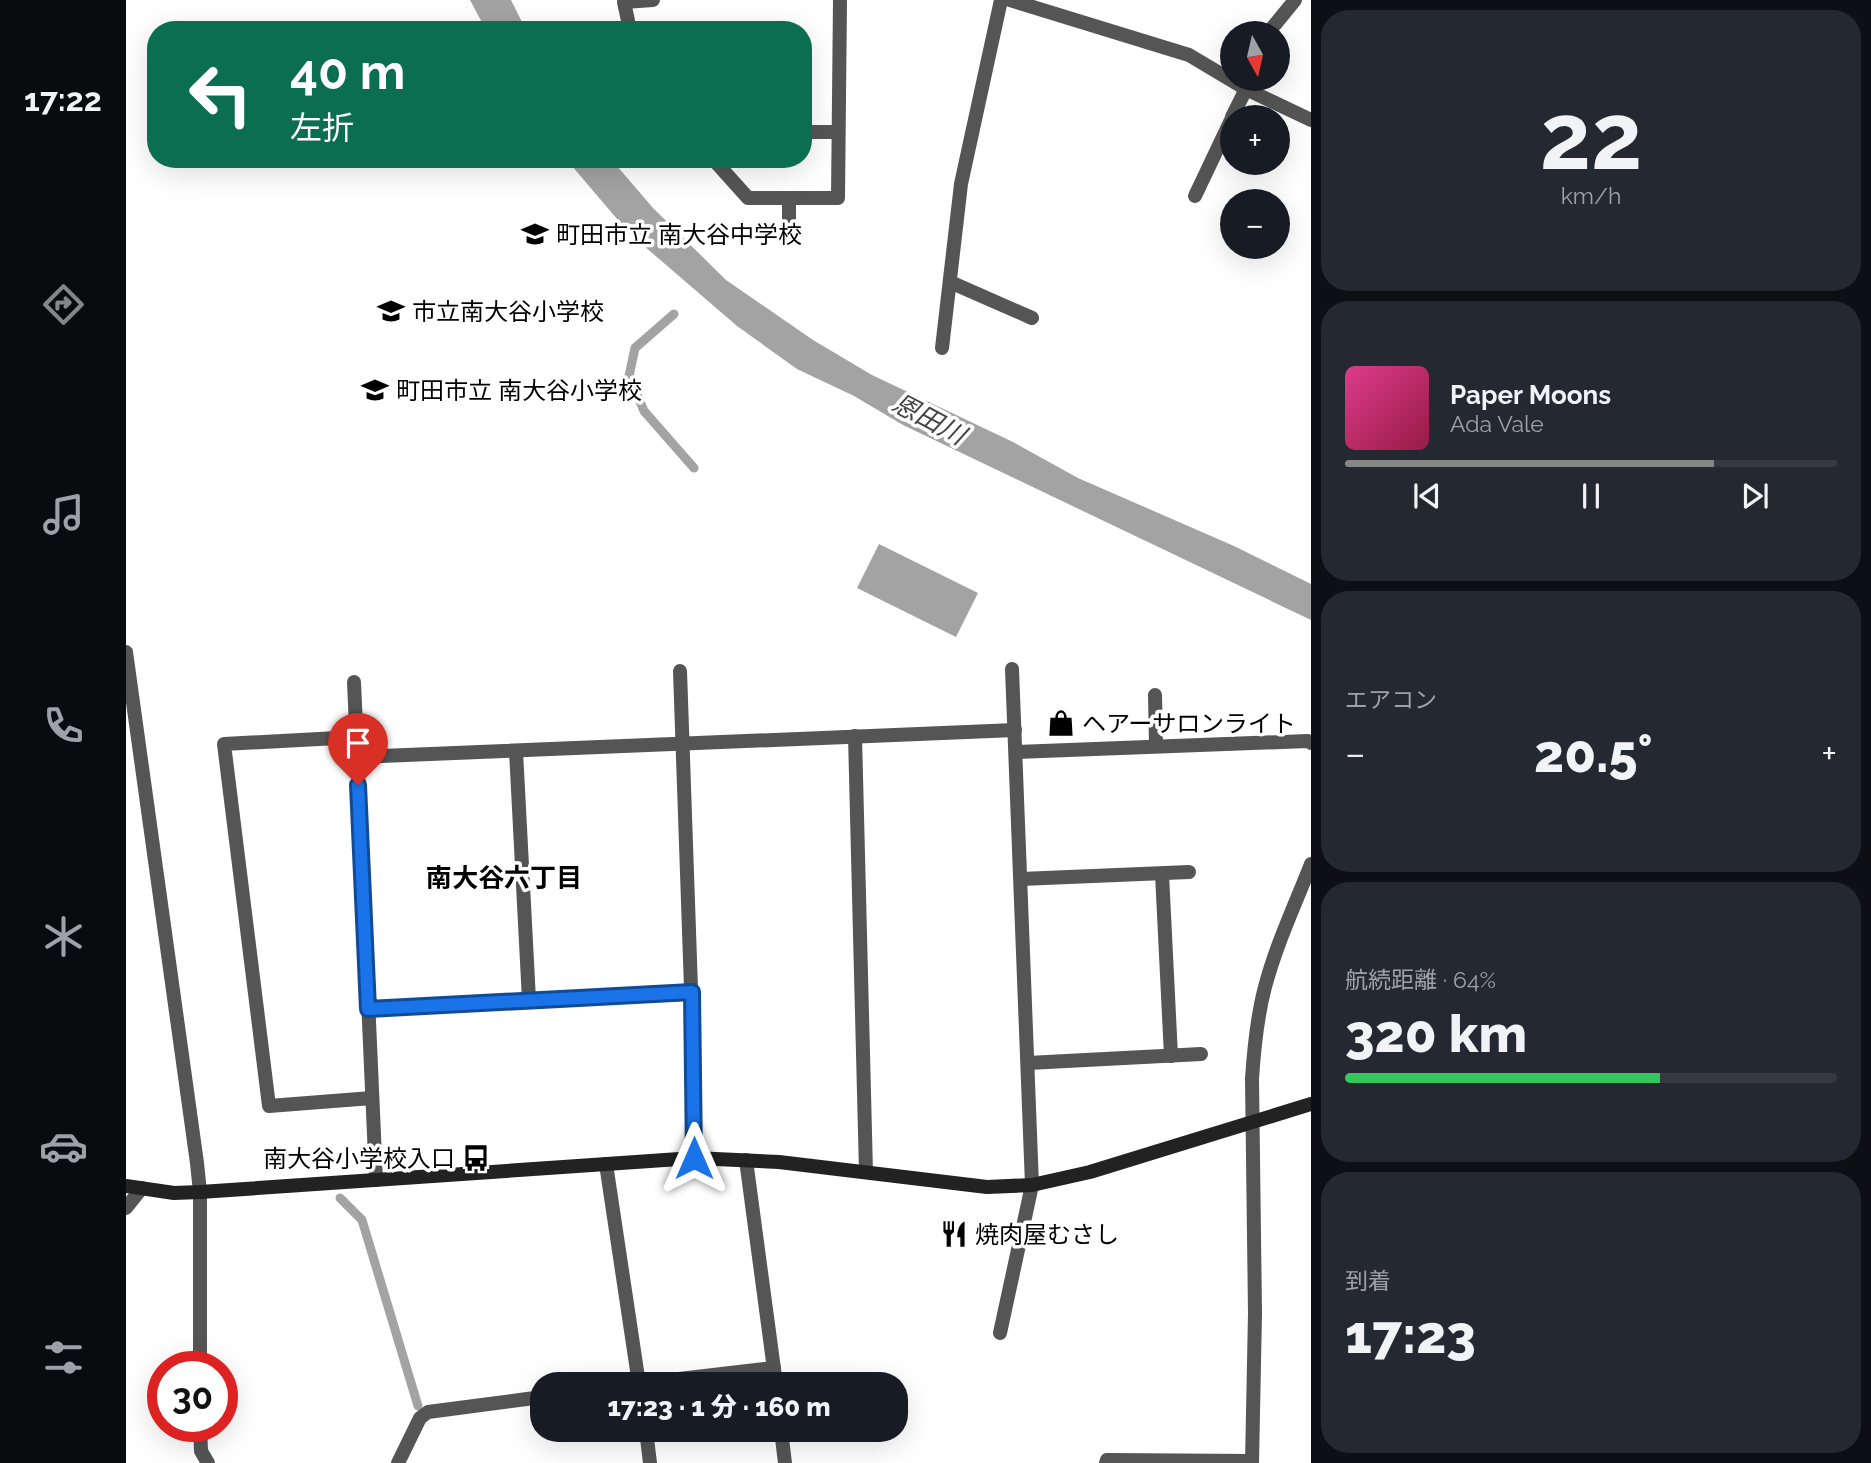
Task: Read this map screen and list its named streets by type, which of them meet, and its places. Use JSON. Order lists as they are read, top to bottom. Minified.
{"districts":["南大谷六丁目"],"water":["恩田川"],"places":{"school or university":["町田市立 南大谷中学校","市立南大谷小学校","町田市立 南大谷小学校"],"shop":["ヘアーサロンライト"],"bus stop":["南大谷小学校入口"],"restaurant":["焼肉屋むさし"]},"north":"bottom","page":{"tabs":"17:22","tile":[["22","km/h"],"エアコン",["航続距離 · 64%","320 km"],["到着","17:23"]],"map_buttons":["+","−"],"turn":["40 m","左折"],"song":["Paper Moons","Ada Vale"],"heat":["−","20.5°","+"],"limit":"30","trip":"17:23 · 1 分 · 160 m"}}
